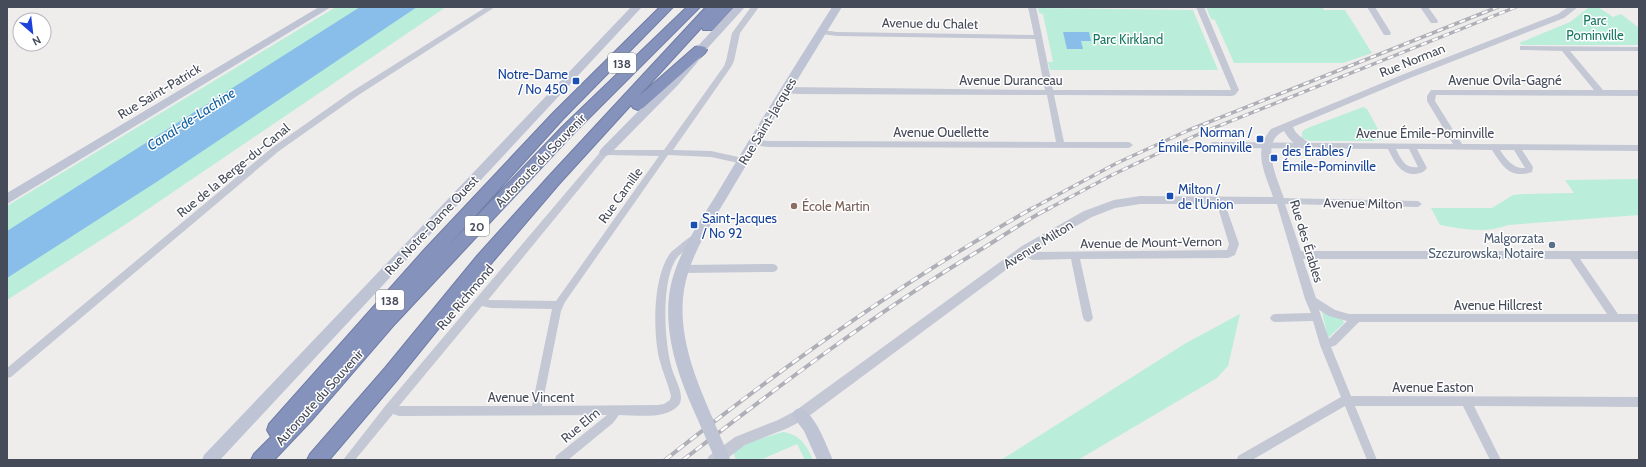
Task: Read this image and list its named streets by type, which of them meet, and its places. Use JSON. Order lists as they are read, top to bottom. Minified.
{"streets":{"highway":["138","Autoroute du Souvenir","20"],"main road":["Rue Saint-Patrick","Rue Saint-Jacques","Rue Notre-Dame Ouest"],"street":["Avenue du Chalet","Rue Norman","Avenue Duranceau","Avenue Ovila-Gagné","Avenue Ouellette","Avenue Émile-Pominville","Rue de la Berge-du-Canal","Rue Camille","Avenue Milton","Rue des Érables","Avenue de Mount-Vernon","Rue Richmond","Avenue Hillcrest","Avenue Easton","Avenue Vincent","Rue Elm"]},"crossings":[["Avenue du Chalet","Rue Saint-Jacques"],["Rue Norman","Avenue Émile-Pominville"],["Rue Norman","Rue des Érables"],["Avenue Duranceau","Rue Saint-Jacques"],["Avenue Ovila-Gagné","Avenue Émile-Pominville"],["Rue Saint-Jacques","Avenue Ouellette"],["Rue Saint-Jacques","Avenue Vincent"],["Avenue Émile-Pominville","Rue des Érables"],["Rue Camille","Avenue Vincent"],["Avenue Milton","Rue des Érables"],["Avenue Milton","Avenue de Mount-Vernon"],["Rue des Érables","Avenue Hillcrest"],["Rue des Érables","Avenue Easton"],["Rue Richmond","Avenue Vincent"],["Avenue Vincent","Rue Elm"]],"water":["Canal-de-Lachine"],"parks":["Parc Pominville","Parc Kirkland"],"places":{"transit":["Notre-Dame / No 450","Norman / Émile-Pominville","des Érables / Émile-Pominville","Milton / de l'Union","Saint-Jacques / No 92"],"other":["École Martin","Malgorzata Szczurowska, Notaire"]},"north":"bottom right"}
